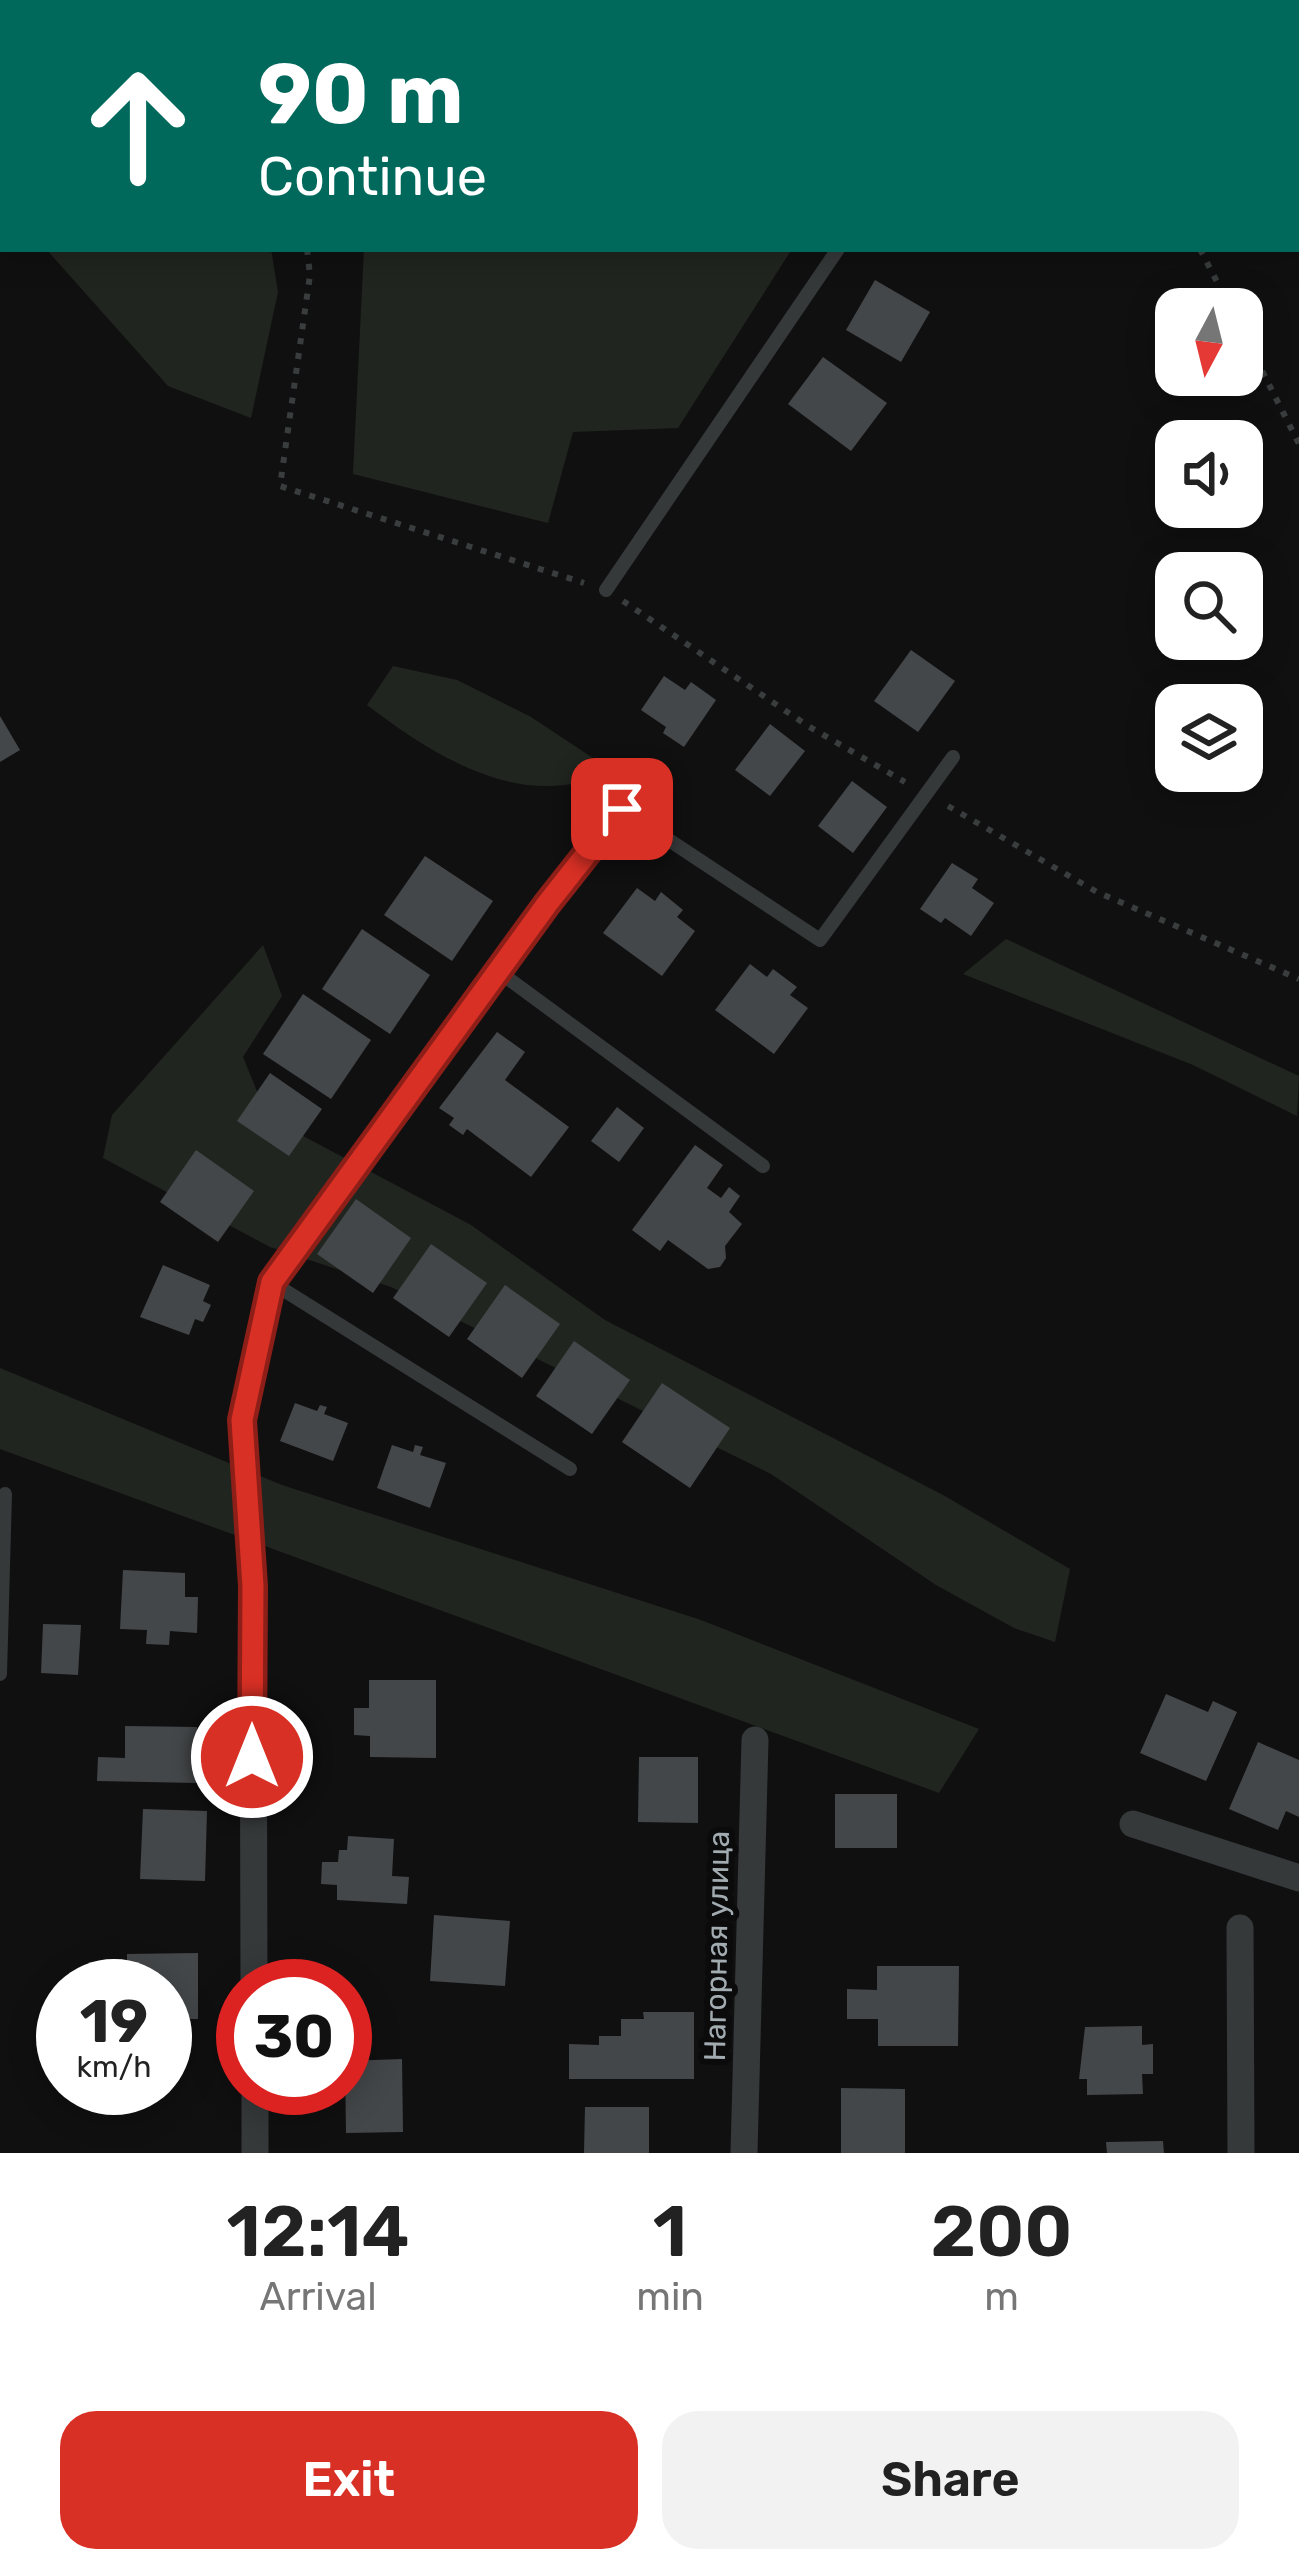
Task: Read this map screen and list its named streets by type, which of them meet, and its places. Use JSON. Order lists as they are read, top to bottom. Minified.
{"streets":{"street":["Нагорная улица"]},"north":"bottom","page":{"turn":["90 m","Continue"],"speed":"19 km/h","limit":"30","eta":["12:14","Arrival","1","min","200","m"],"buttons":["Exit","Share"]}}
